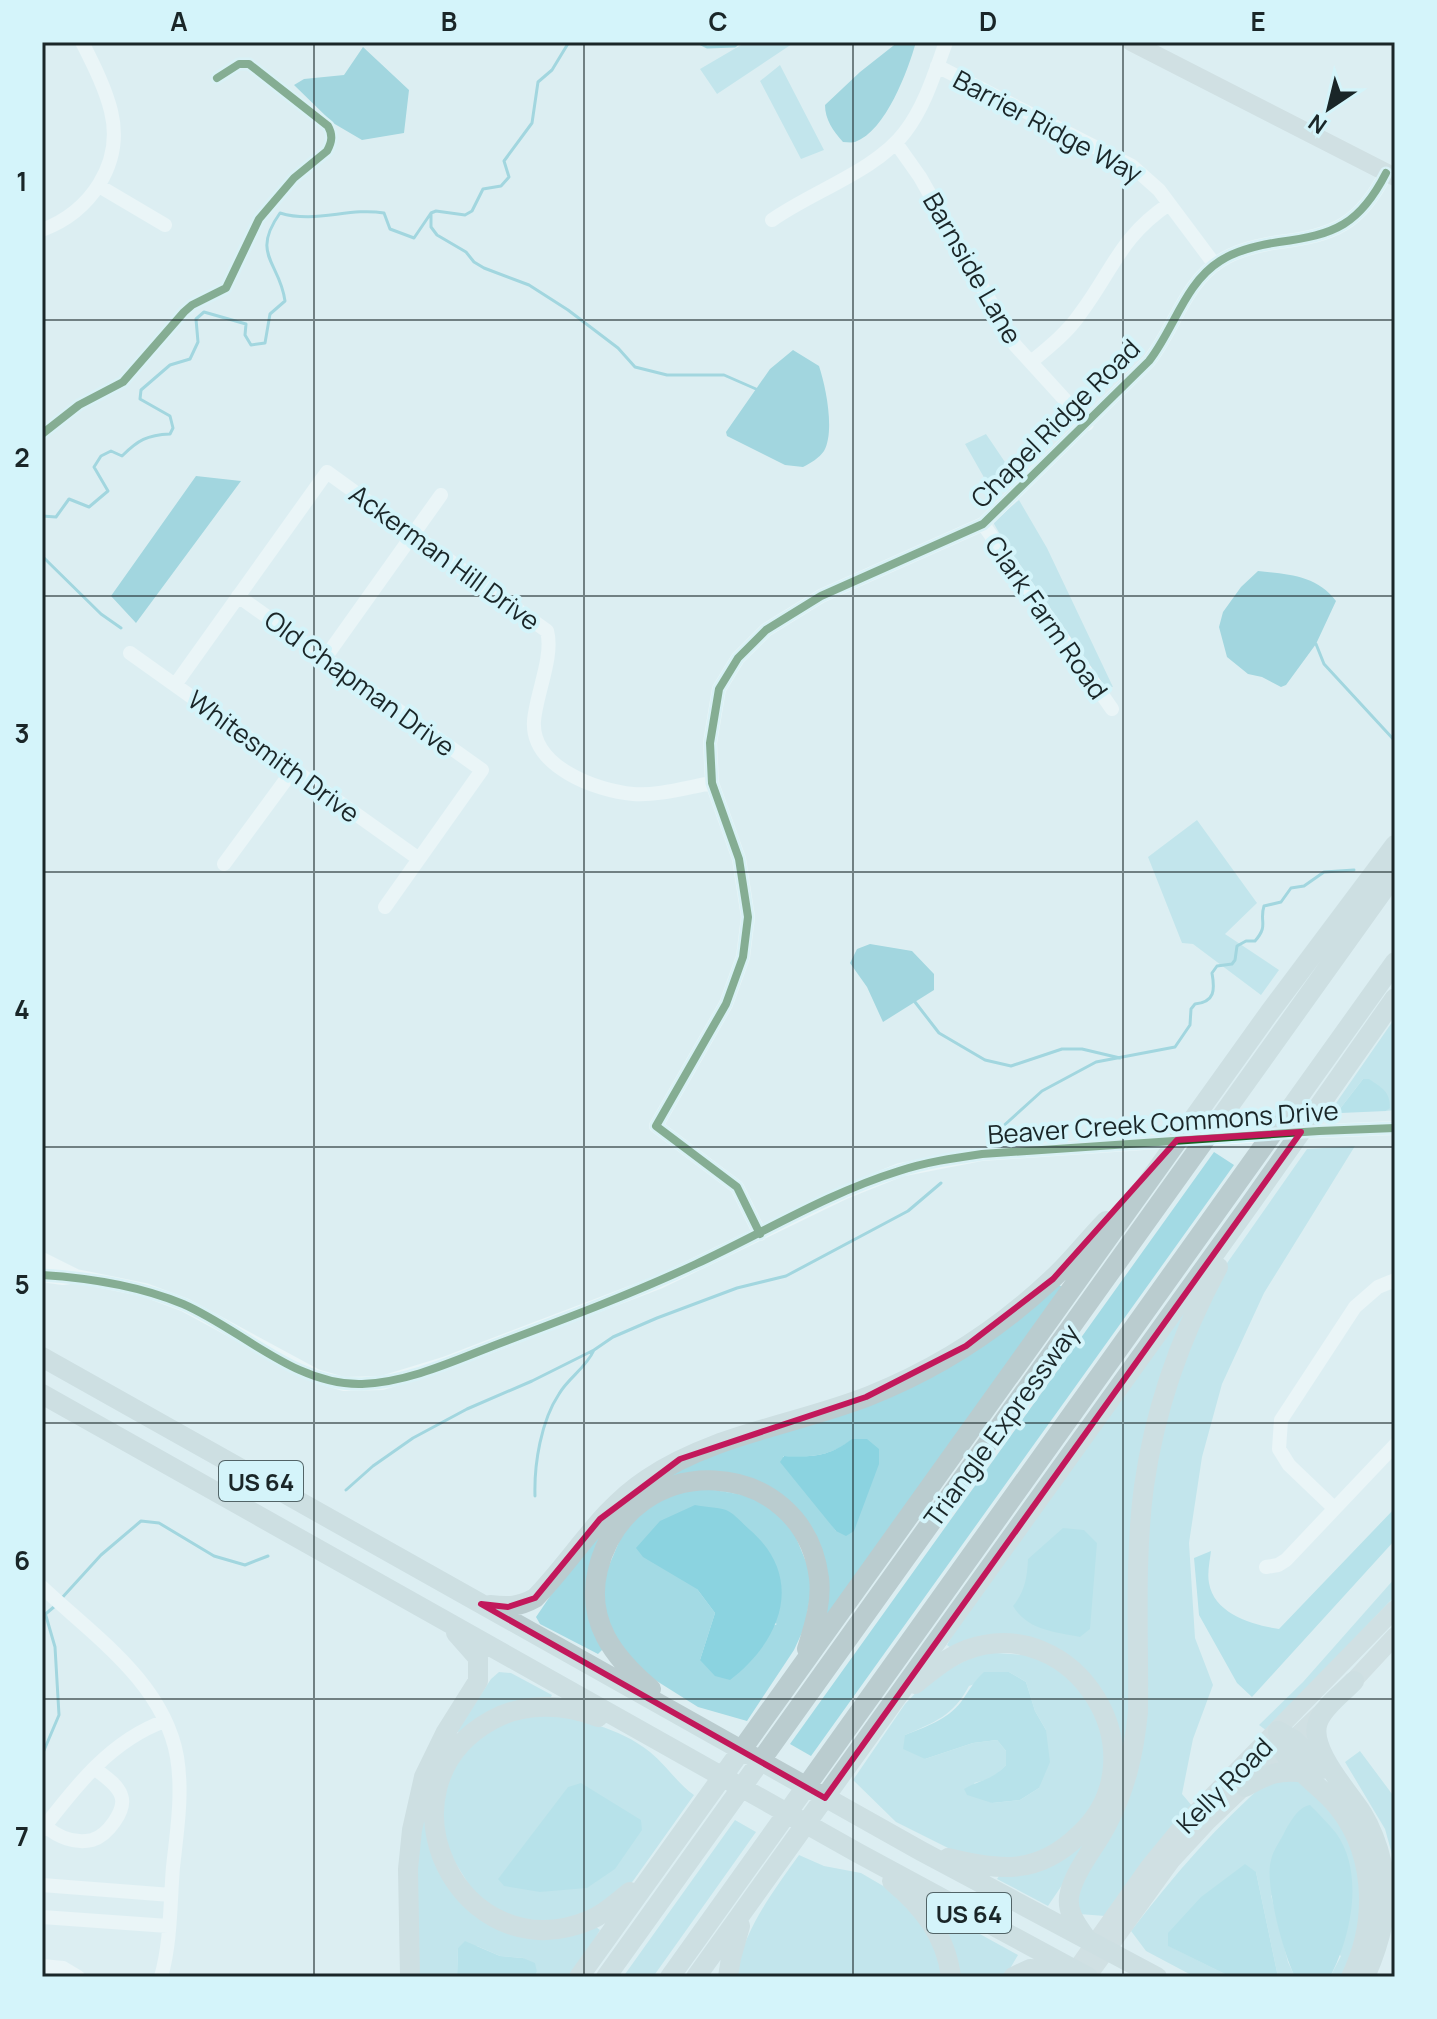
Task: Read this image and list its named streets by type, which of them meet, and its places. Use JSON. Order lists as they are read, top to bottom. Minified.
{"streets":{"highway":["Triangle Expressway","US 64"],"main road":["Kelly Road"],"street":["Barrier Ridge Way","Barnside Lane","Chapel Ridge Road","Ackerman Hill Drive","Clark Farm Road","Old Chapman Drive","Whitesmith Drive","Beaver Creek Commons Drive"]},"crossings":[["Barrier Ridge Way","Chapel Ridge Road"],["Barnside Lane","Chapel Ridge Road"],["Chapel Ridge Road","Ackerman Hill Drive"],["Chapel Ridge Road","Clark Farm Road"],["Chapel Ridge Road","Beaver Creek Commons Drive"],["Ackerman Hill Drive","Old Chapman Drive"],["Old Chapman Drive","Whitesmith Drive"],["US 64","Kelly Road"]],"north":"bottom left","grid":{"columns":["A","B","C","D","E"],"rows":["1","2","3","4","5","6","7"]}}
